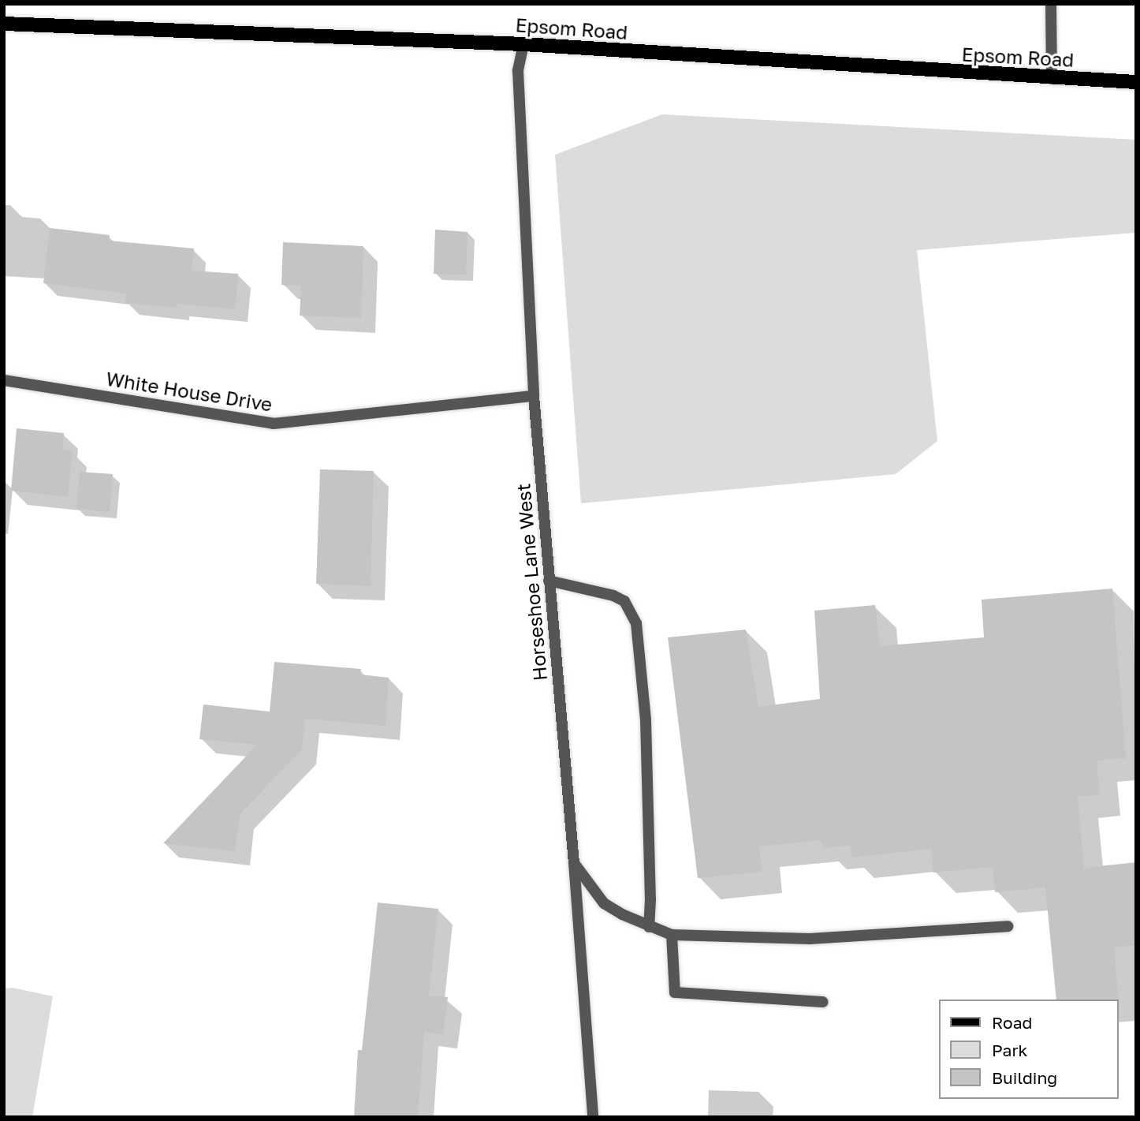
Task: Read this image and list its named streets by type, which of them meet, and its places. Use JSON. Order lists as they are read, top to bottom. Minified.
{"streets":{"main road":["Epsom Road"],"street":["White House Drive","Horseshoe Lane West"]},"crossings":[["Epsom Road","Horseshoe Lane West"],["White House Drive","Horseshoe Lane West"]],"legend":["Road","Park","Building"]}
